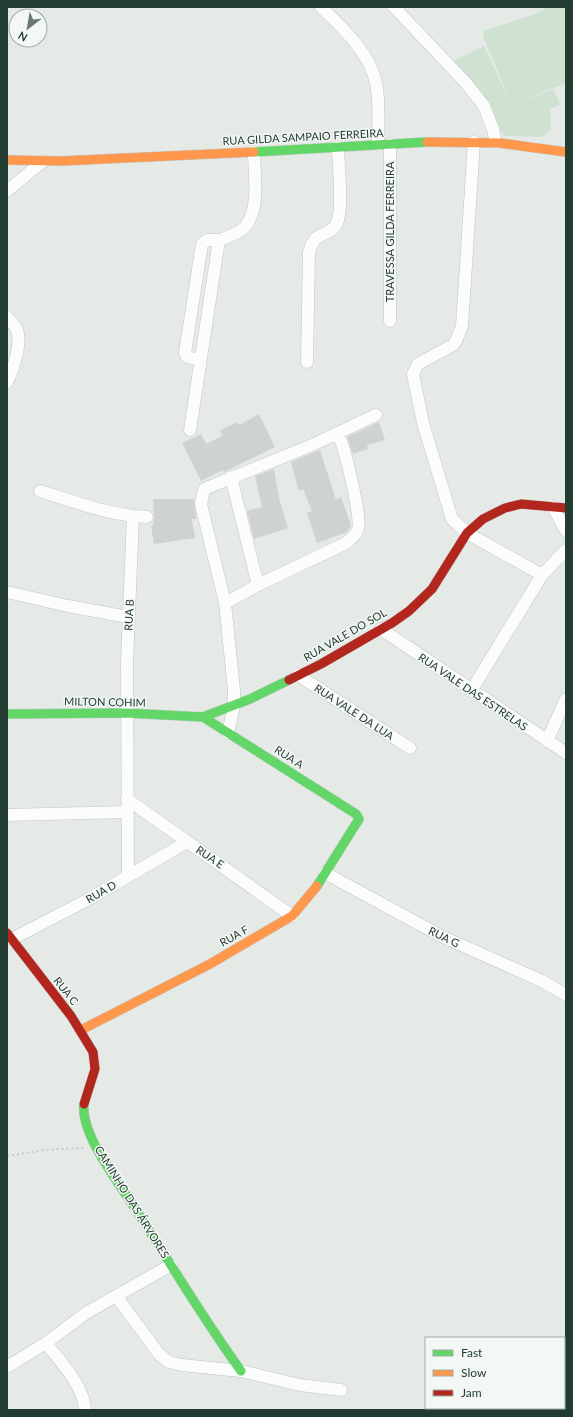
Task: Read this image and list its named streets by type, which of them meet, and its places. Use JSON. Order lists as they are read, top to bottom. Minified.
{"streets":{"street":["RUA GILDA SAMPAIO FERREIRA","TRAVESSA GILDA FERREIRA","RUA B","RUA VALE DO SOL","RUA VALE DAS ESTRELAS","MILTON COHIM","RUA VALE DA LUA","RUA A","RUA E","RUA D","RUA F","RUA G","RUA C","CAMINHO DAS ÁRVORES"]},"crossings":[["RUA GILDA SAMPAIO FERREIRA","TRAVESSA GILDA FERREIRA"],["RUA B","MILTON COHIM"],["RUA B","RUA E"],["RUA B","RUA D"],["RUA VALE DO SOL","RUA VALE DAS ESTRELAS"],["RUA VALE DO SOL","MILTON COHIM"],["RUA VALE DO SOL","RUA VALE DA LUA"],["RUA VALE DO SOL","RUA A"],["MILTON COHIM","RUA A"],["RUA A","RUA F"],["RUA E","RUA D"],["RUA E","RUA F"],["RUA D","RUA C"],["RUA F","RUA G"],["RUA F","RUA C"],["RUA C","CAMINHO DAS ÁRVORES"]],"legend":["Fast","Slow","Jam"],"north":"bottom left"}
